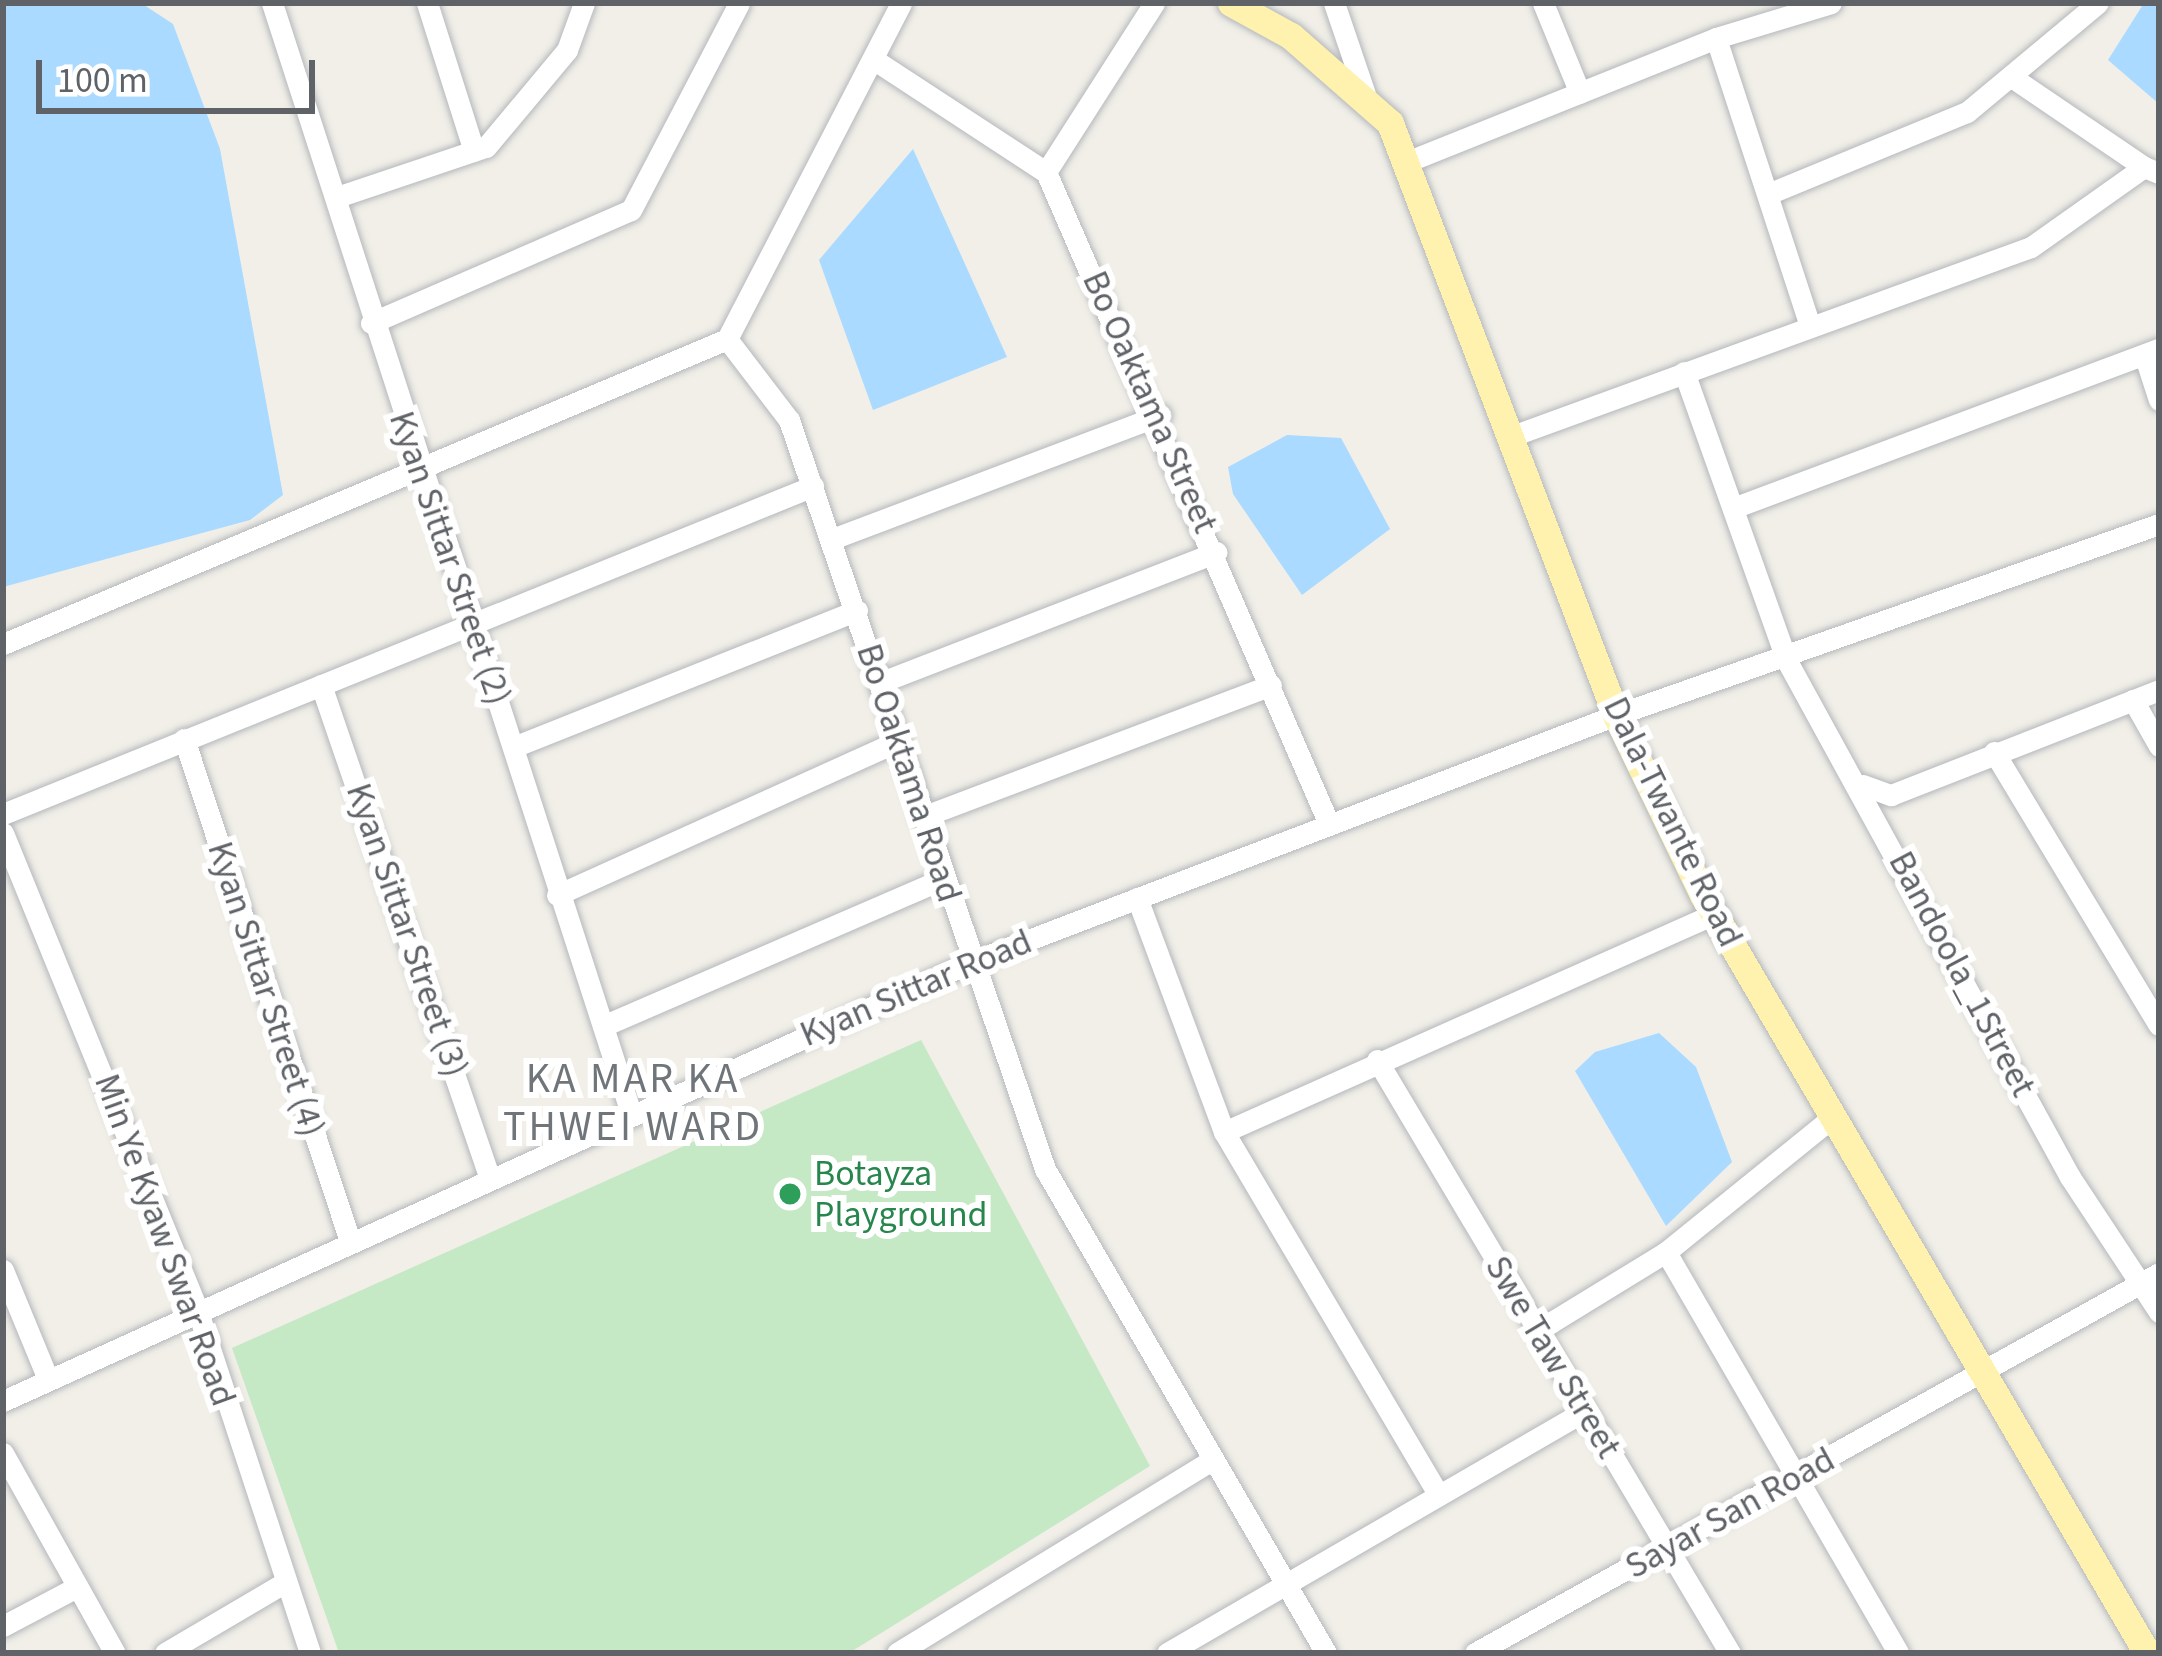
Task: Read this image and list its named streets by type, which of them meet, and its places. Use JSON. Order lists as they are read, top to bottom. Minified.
{"streets":{"main road":["Dala-Twante Road"],"street":["Bo Oaktama Street","Kyan Sittar Street (2)","Bo Oaktama Road","Kyan Sittar Street (3)","Bandoola_1Street","Kyan Sittar Road","Kyan Sittar Street (4)","Min Ye Kyaw Swar Road","Swe Taw Street","Sayar San Road"]},"crossings":[["Bo Oaktama Street","Kyan Sittar Road"],["Kyan Sittar Street (2)","Kyan Sittar Road"],["Bo Oaktama Road","Kyan Sittar Road"],["Dala-Twante Road","Kyan Sittar Road"],["Dala-Twante Road","Sayar San Road"],["Kyan Sittar Street (3)","Kyan Sittar Road"],["Bandoola_1Street","Kyan Sittar Road"],["Bandoola_1Street","Sayar San Road"],["Kyan Sittar Road","Kyan Sittar Street (4)"],["Kyan Sittar Road","Min Ye Kyaw Swar Road"],["Swe Taw Street","Sayar San Road"]],"districts":["KA MAR KA THWEI WARD"],"places":["Botayza Playground"],"scale_bar":"100 m"}
